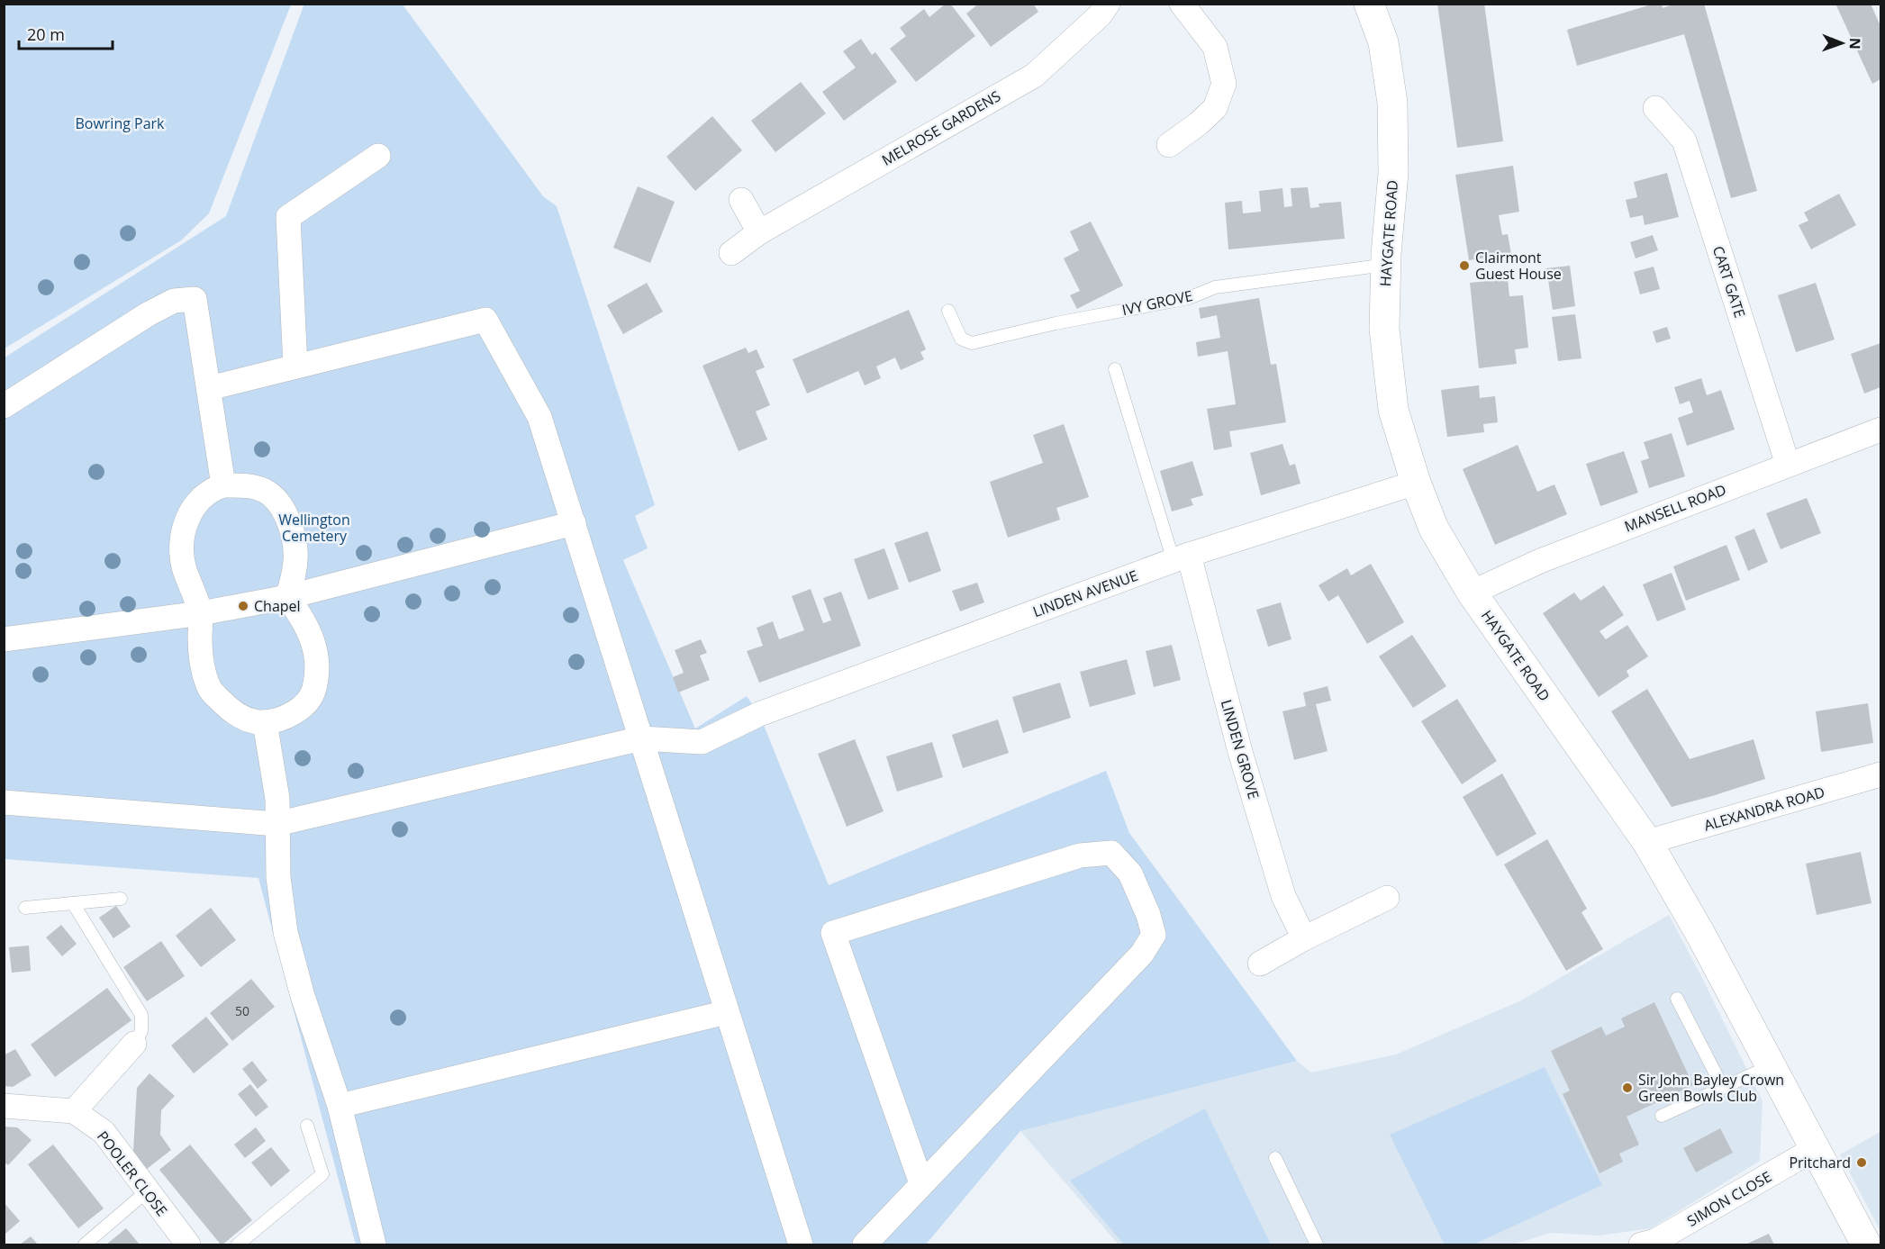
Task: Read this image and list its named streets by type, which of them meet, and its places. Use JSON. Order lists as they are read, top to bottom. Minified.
{"streets":{"street":["MELROSE GARDENS","HAYGATE ROAD","CART GATE","MANSELL ROAD","LINDEN AVENUE","LINDEN GROVE","ALEXANDRA ROAD","POOLER CLOSE","SIMON CLOSE"],"lane":["IVY GROVE"]},"crossings":[["HAYGATE ROAD","IVY GROVE"],["HAYGATE ROAD","MANSELL ROAD"],["HAYGATE ROAD","LINDEN AVENUE"],["HAYGATE ROAD","ALEXANDRA ROAD"],["HAYGATE ROAD","SIMON CLOSE"],["CART GATE","MANSELL ROAD"],["LINDEN AVENUE","LINDEN GROVE"]],"parks":["Bowring Park","Wellington Cemetery"],"places":["Clairmont Guest House","Chapel","Sir John Bayley Crown Green Bowls Club","Pritchard"],"house_numbers":["50"],"scale_bar":"20 m","north":"right"}
